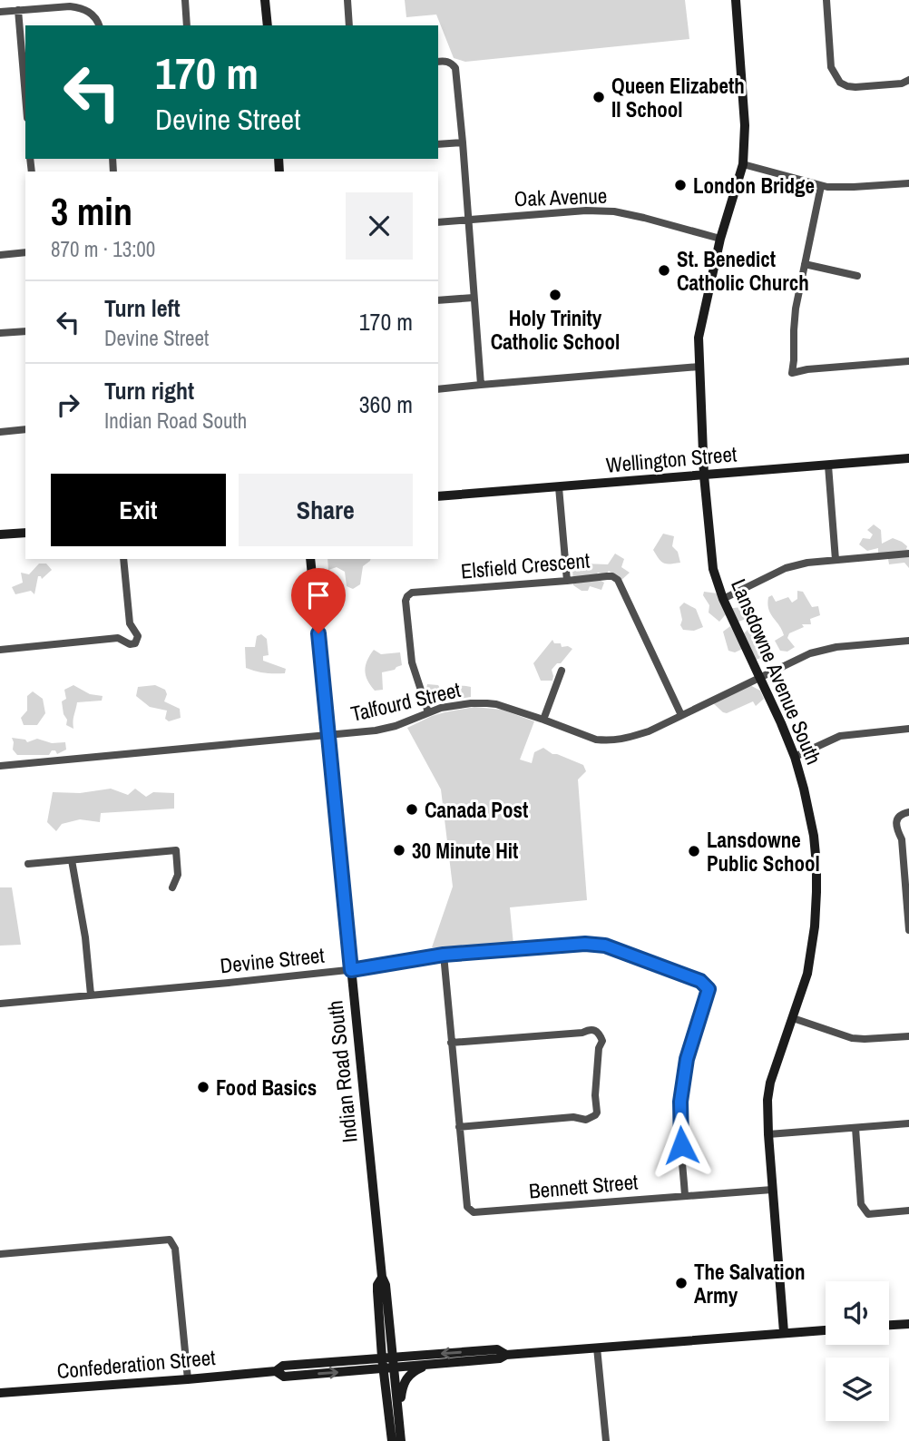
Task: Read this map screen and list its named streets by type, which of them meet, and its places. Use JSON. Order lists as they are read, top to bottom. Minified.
{"streets":{"main road":["Wellington Street","Lansdowne Avenue South","Indian Road South","Confederation Street"],"street":["Oak Avenue","Elsfield Crescent","Talfourd Street","Devine Street","Bennett Street"]},"crossings":[["Oak Avenue","Lansdowne Avenue South"],["Wellington Street","Lansdowne Avenue South"],["Elsfield Crescent","Talfourd Street"],["Lansdowne Avenue South","Talfourd Street"],["Lansdowne Avenue South","Bennett Street"],["Lansdowne Avenue South","Confederation Street"],["Talfourd Street","Indian Road South"],["Devine Street","Indian Road South"],["Devine Street","Bennett Street"],["Indian Road South","Confederation Street"]],"places":["Queen Elizabeth II School","London Bridge","St. Benedict Catholic Church","Holy Trinity Catholic School","Canada Post","30 Minute Hit","Lansdowne Public School","Food Basics","The Salvation Army"],"page":{"turn":["170 m","Devine Street"],"heading":["3 min","870 m · 13:00"],"list":[{"name":"Turn left","note":"Devine Street","value":"170 m"},{"name":"Turn right","note":"Indian Road South","value":"360 m"}],"buttons":["Exit","Share"]}}
